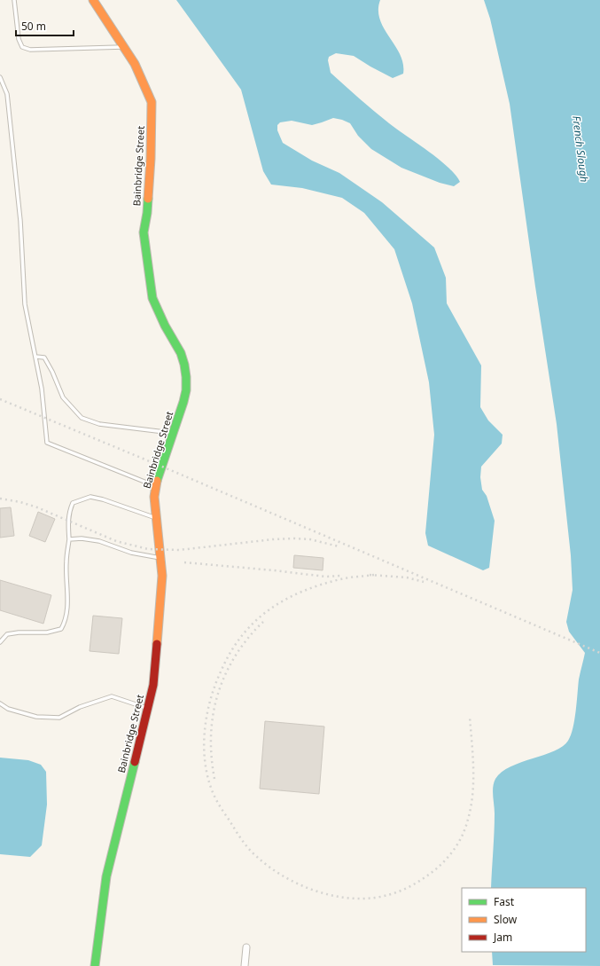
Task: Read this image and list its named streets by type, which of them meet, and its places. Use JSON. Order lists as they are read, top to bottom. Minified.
{"streets":{"street":["Bainbridge Street"]},"water":["French Slough"],"legend":["Fast","Slow","Jam"],"scale_bar":"50 m"}
